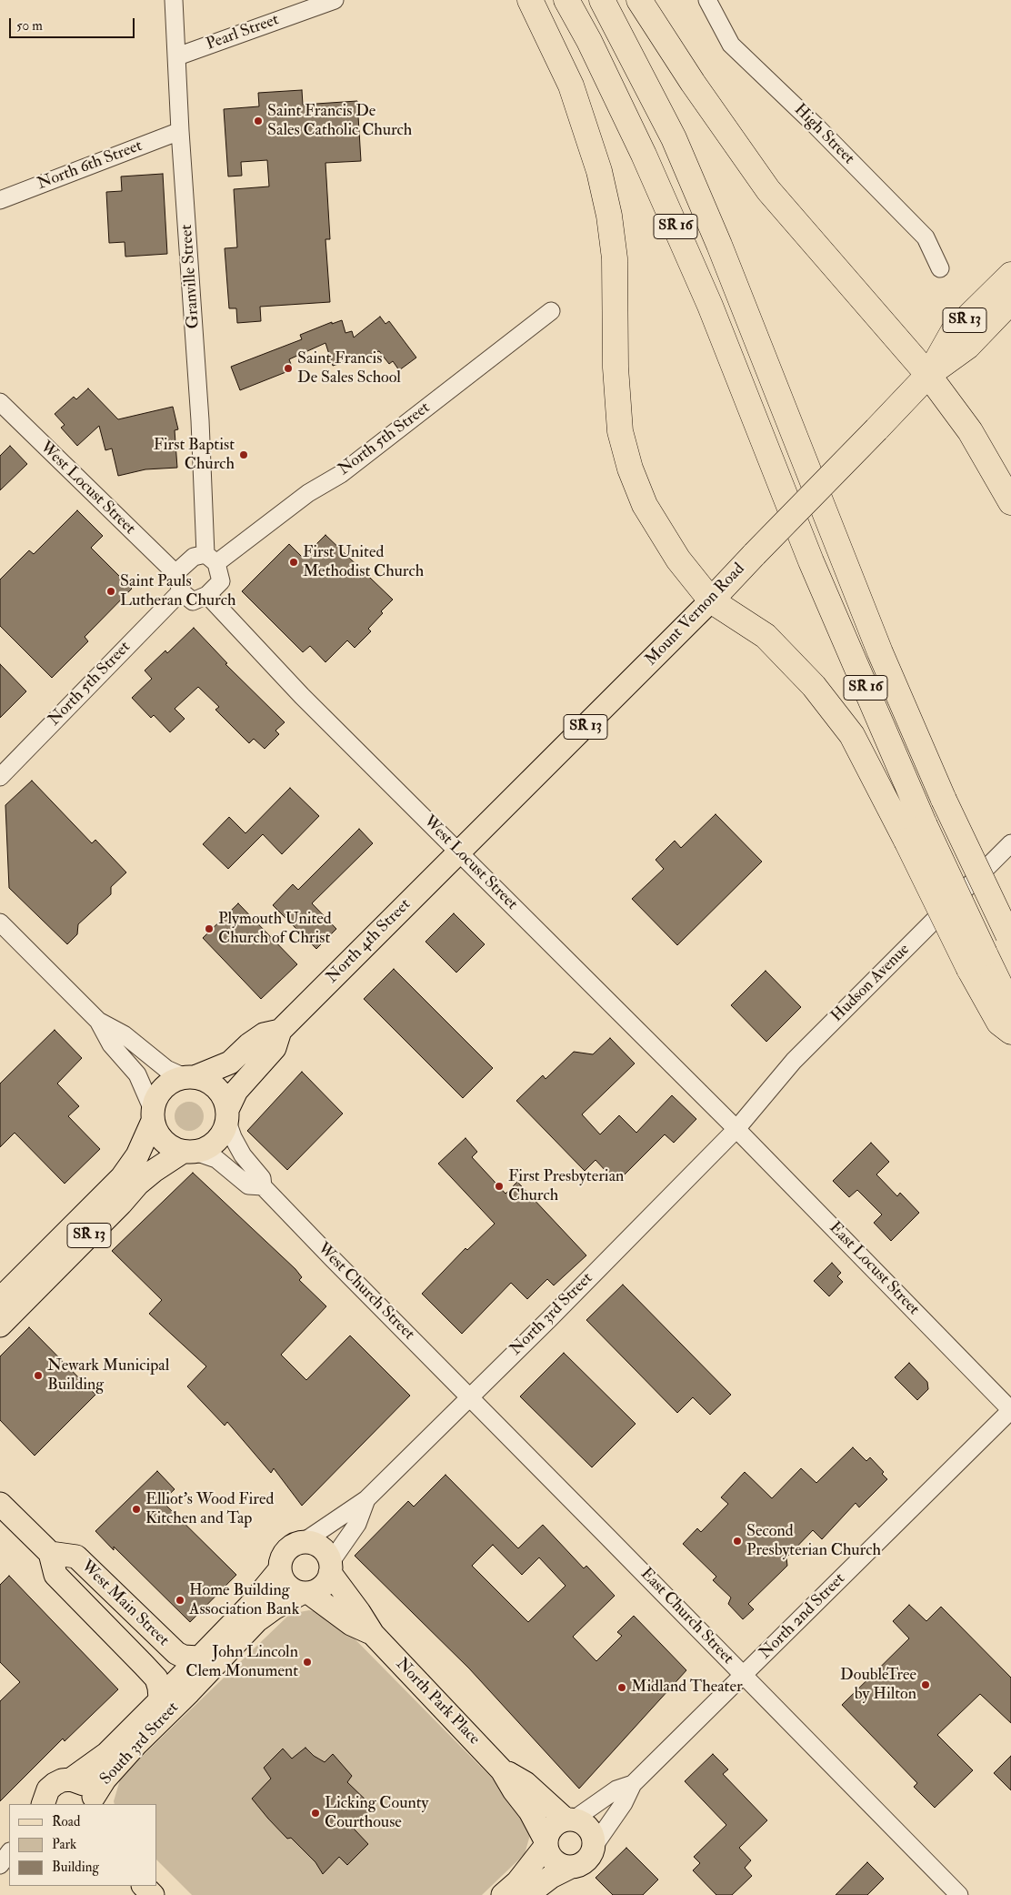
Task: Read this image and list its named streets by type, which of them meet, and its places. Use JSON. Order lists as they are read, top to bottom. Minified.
{"streets":{"highway":["SR 16","SR 13","Mount Vernon Road"],"main road":["North 4th Street","West Main Street","North Park Place","South 3rd Street"],"street":["Pearl Street","High Street","North 6th Street","Granville Street","North 5th Street","West Locust Street","Hudson Avenue","East Locust Street","West Church Street","North 3rd Street","East Church Street","North 2nd Street"]},"crossings":[["Pearl Street","Granville Street"],["North 6th Street","Granville Street"],["Granville Street","North 5th Street"],["Granville Street","West Locust Street"],["SR 13","North 4th Street"],["SR 13","West Church Street"],["North 5th Street","West Locust Street"],["West Locust Street","Mount Vernon Road"],["West Locust Street","North 4th Street"],["West Locust Street","Hudson Avenue"],["West Locust Street","East Locust Street"],["West Locust Street","North 3rd Street"],["Mount Vernon Road","North 4th Street"],["North 4th Street","West Church Street"],["Hudson Avenue","East Locust Street"],["Hudson Avenue","North 3rd Street"],["East Locust Street","North 3rd Street"],["East Locust Street","North 2nd Street"],["West Church Street","North 3rd Street"],["West Church Street","East Church Street"],["North 3rd Street","East Church Street"],["North 3rd Street","North Park Place"],["West Main Street","South 3rd Street"],["East Church Street","North 2nd Street"],["North 2nd Street","North Park Place"]],"places":["Saint Francis De Sales Catholic Church","Saint Francis De Sales School","First Baptist Church","First United Methodist Church","Saint Pauls Lutheran Church","Plymouth United Church of Christ","First Presbyterian Church","Newark Municipal Building","Elliot's Wood Fired Kitchen and Tap","Second Presbyterian Church","Home Building Association Bank","John Lincoln Clem Monument","DoubleTree by Hilton","Midland Theater","Licking County Courthouse"],"legend":["Road","Park","Building"],"scale_bar":"50 m"}
